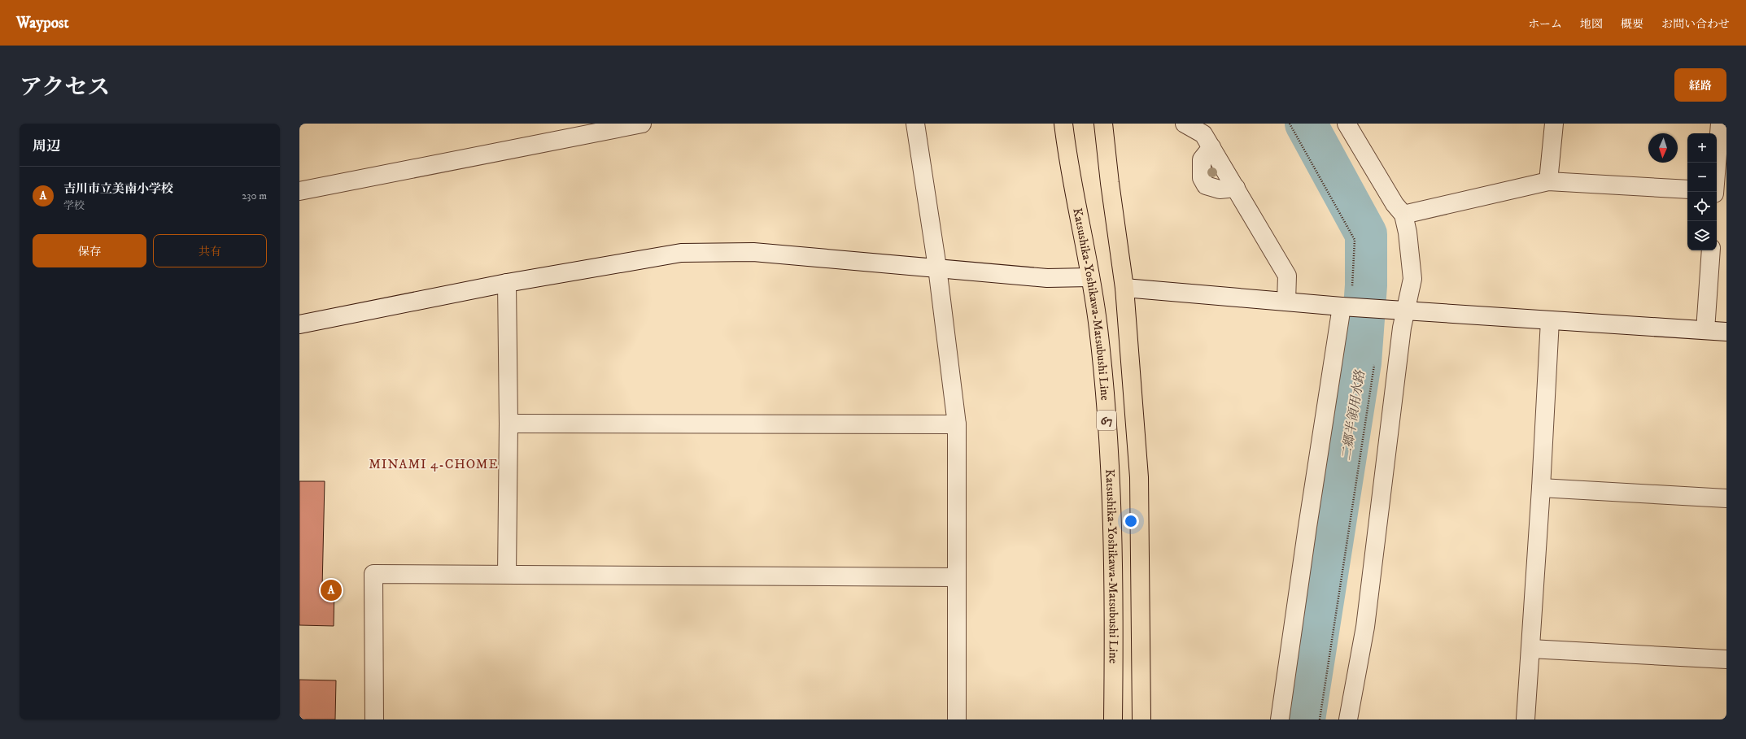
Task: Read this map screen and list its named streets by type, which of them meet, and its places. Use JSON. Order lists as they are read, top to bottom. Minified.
{"streets":{"main road":["Katsushika-Yoshikawa-Matsubushi Line","67"]},"districts":["MINAMI 4-CHOME"],"water":["二郷半領用水路"],"north":"bottom","page":{"header":"Waypost","nav":["ホーム","地図","概要","お問い合わせ"],"title":"アクセス","buttons":["経路",["保存","共有"]],"heading":"周辺","map_buttons":["+","−"],"list":[{"mark":"A","name":"吉川市立美南小学校","note":"学校","value":"230 m"}],"pins":"A"}}
